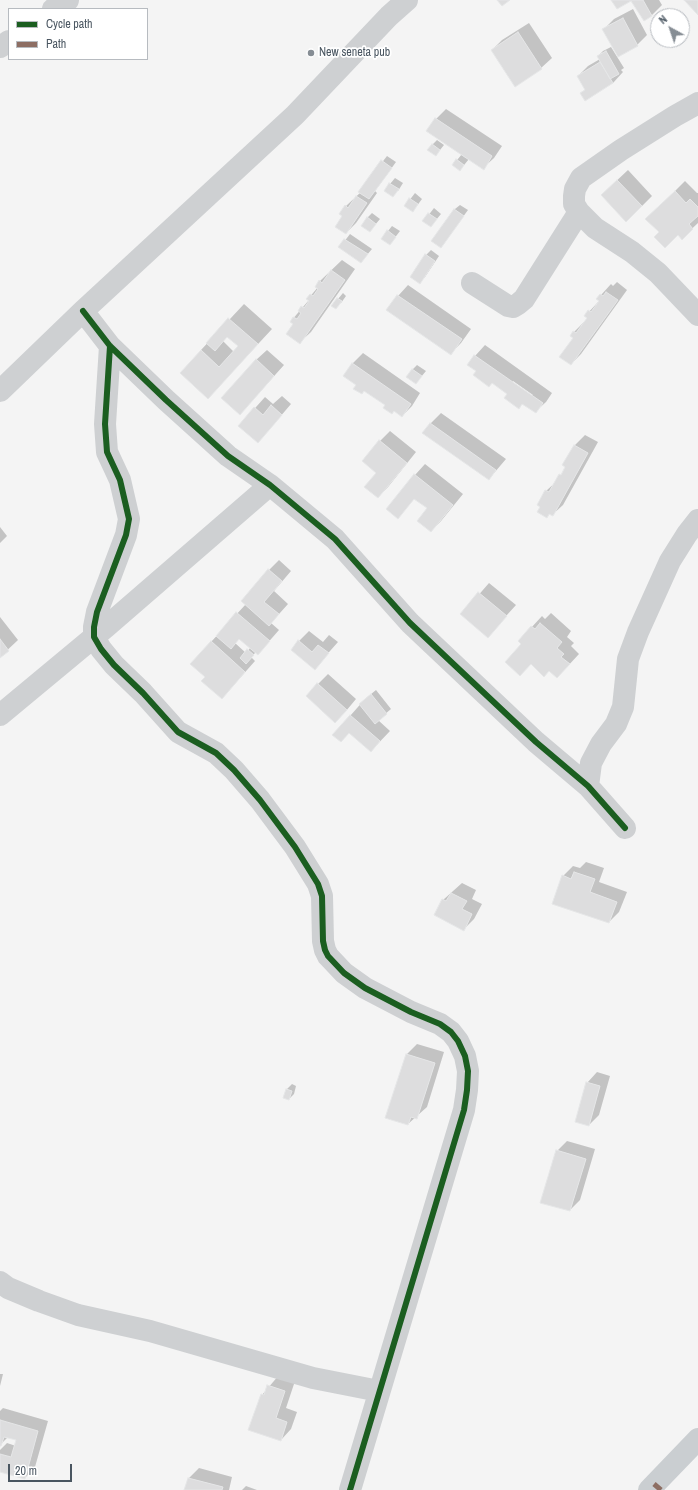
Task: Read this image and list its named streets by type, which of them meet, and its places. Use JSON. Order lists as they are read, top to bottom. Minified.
{"places":["New seneta pub"],"legend":["Cycle path","Path"],"scale_bar":"20 m","north":"top left"}
